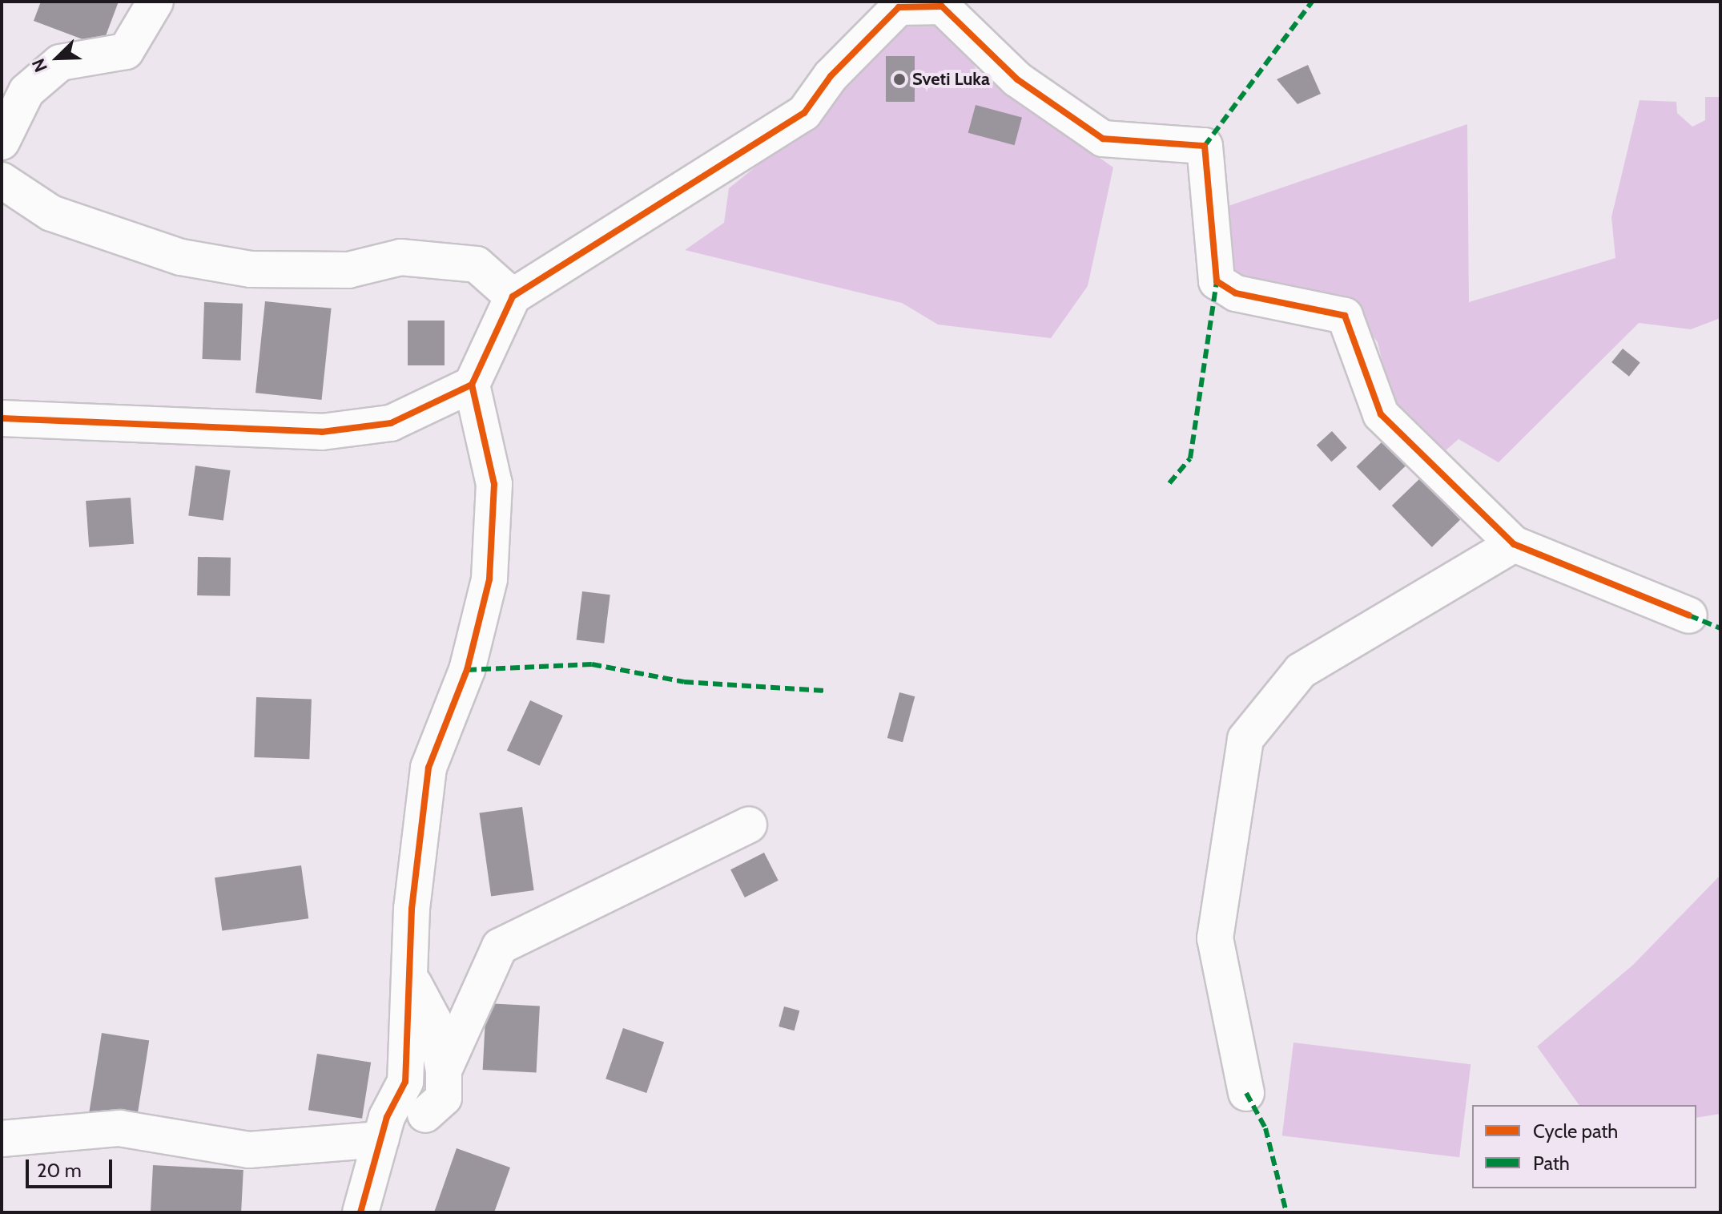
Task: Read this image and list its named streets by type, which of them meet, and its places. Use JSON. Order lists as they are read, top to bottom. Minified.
{"places":["Sveti Luka"],"legend":["Cycle path","Path"],"scale_bar":"20 m","north":"bottom left"}
